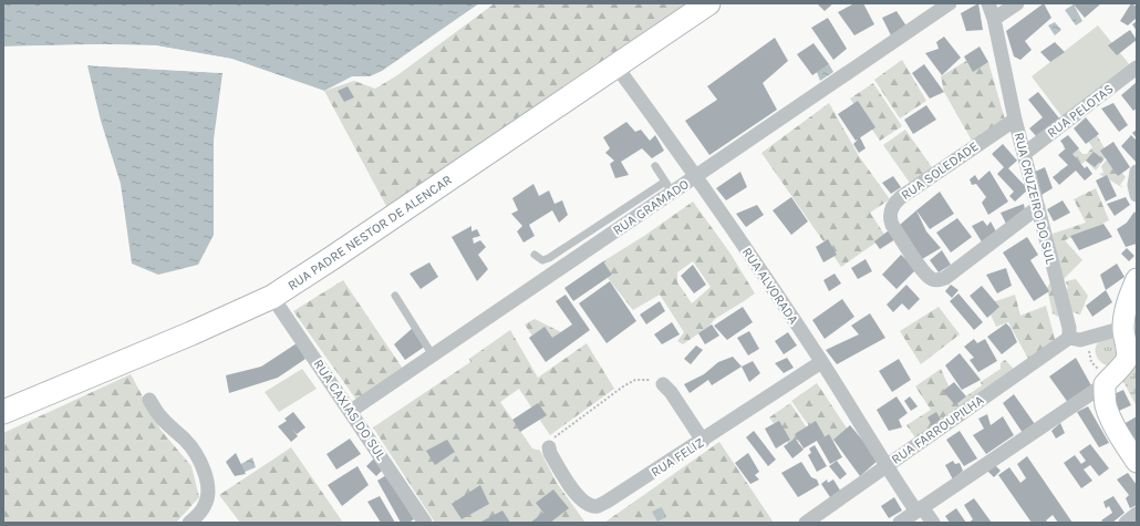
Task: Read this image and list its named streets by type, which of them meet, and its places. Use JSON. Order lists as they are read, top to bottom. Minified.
{"streets":{"main road":["RUA PADRE NESTOR DE ALENCAR"],"street":["RUA PELOTAS","RUA SOLEDADE","RUA CRUZEIRO DO SUL","RUA GRAMADO","RUA ALVORADA","RUA CAXIAS DO SUL","RUA FARROUPILHA","RUA FELIZ"]},"crossings":[["RUA PELOTAS","RUA CRUZEIRO DO SUL"],["RUA SOLEDADE","RUA CRUZEIRO DO SUL"],["RUA CRUZEIRO DO SUL","RUA FARROUPILHA"],["RUA GRAMADO","RUA ALVORADA"],["RUA GRAMADO","RUA CAXIAS DO SUL"],["RUA PADRE NESTOR DE ALENCAR","RUA ALVORADA"],["RUA PADRE NESTOR DE ALENCAR","RUA CAXIAS DO SUL"],["RUA ALVORADA","RUA FARROUPILHA"],["RUA ALVORADA","RUA FELIZ"]]}
